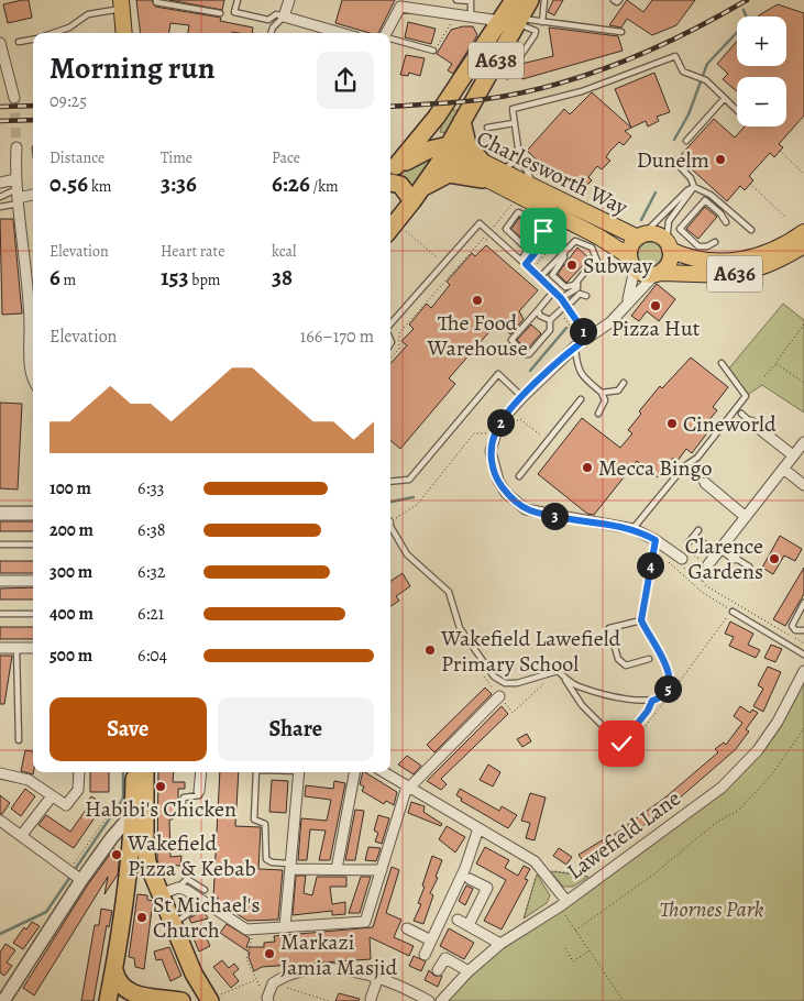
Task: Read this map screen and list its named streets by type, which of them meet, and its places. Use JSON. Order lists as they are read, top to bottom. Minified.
{"streets":{"highway":["A638"],"main road":["Charlesworth Way","A636"],"street":["Lawefield Lane"]},"crossings":[["A638","Charlesworth Way"],["Charlesworth Way","A636"]],"parks":["Thornes Park"],"places":["Dunelm","Subway","The Food Warehouse","Pizza Hut","Cineworld","Mecca Bingo","Clarence Gardens","Wakefield Lawefield Primary School","Habibi's Chicken","Wakefield Pizza & Kebab","St Michael's Church","Markazi Jamia Masjid"],"page":{"map_buttons":["+","−"],"heading":["Morning run","09:25"],"stats":[["Distance","0.56 km"],["Time","3:36"],["Pace","6:26 /km"],["Elevation","6 m"],["Heart rate","153 bpm"],["kcal","38"]],"chart":["Elevation","166–170 m"],"pins":["1","2","3","4","5"],"list":[{"name":"100 m","note":"6:33"},{"name":"200 m","note":"6:38"},{"name":"300 m","note":"6:32"},{"name":"400 m","note":"6:21"},{"name":"500 m","note":"6:04"}],"buttons":["Save","Share"]}}
